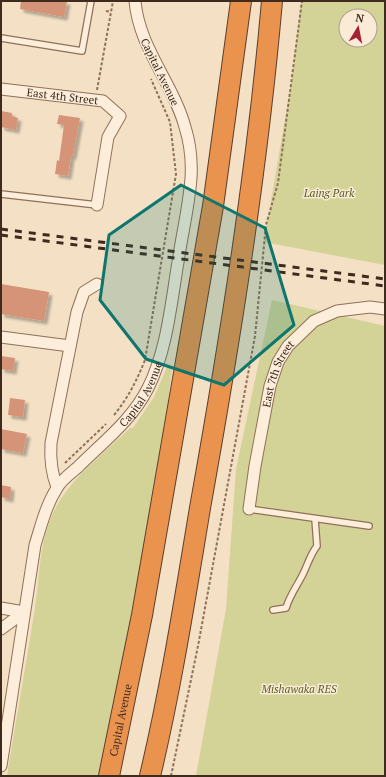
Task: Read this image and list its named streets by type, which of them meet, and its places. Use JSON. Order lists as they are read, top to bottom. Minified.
{"streets":{"highway":["Capital Avenue"],"street":["East 4th Street","East 7th Street"]},"parks":["Laing Park","Mishawaka RES"],"north":"top"}
